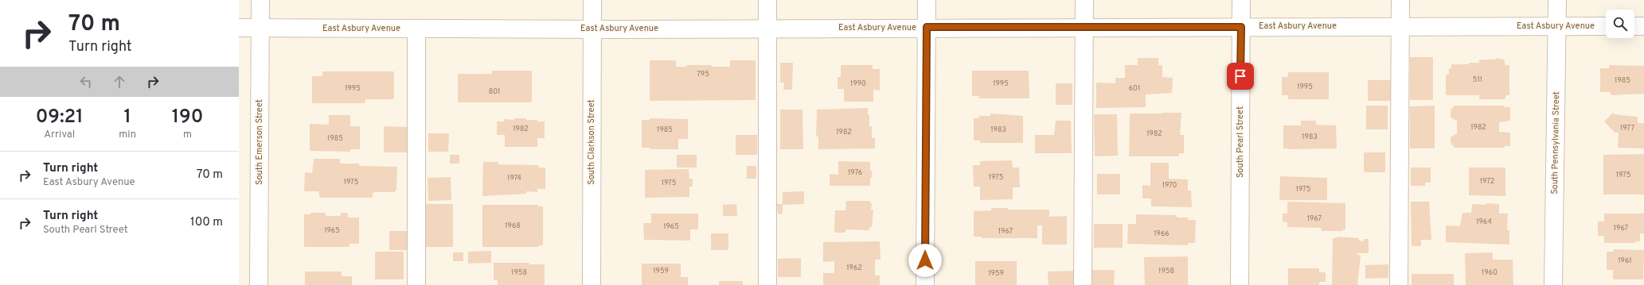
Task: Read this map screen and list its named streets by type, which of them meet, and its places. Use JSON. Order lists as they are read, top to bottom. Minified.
{"streets":{"street":["East Asbury Avenue","South Emerson Street","South Clarkson Street","South Pearl Street","South Pennsylvania Street"]},"crossings":[["East Asbury Avenue","South Emerson Street"],["East Asbury Avenue","South Clarkson Street"],["East Asbury Avenue","South Pearl Street"],["East Asbury Avenue","South Pennsylvania Street"]],"house_numbers":["795","511","1985","1990","1995","1995","1995","601","801","1982","1977","1982","1985","1983","1982","1982","1983","1985","1976","1975","1975","1974","1972","1975","1975","1970","1975","1967","1964","1968","1965","1967","1965","1967","1966","1961","1962","1959","1958","1958","1960","1959"],"page":{"turn":["70 m","Turn right"],"eta":["09:21","Arrival","1","min","190","m"],"list":[{"name":"Turn right","note":"East Asbury Avenue","value":"70 m"},{"name":"Turn right","note":"South Pearl Street","value":"100 m"}]}}
